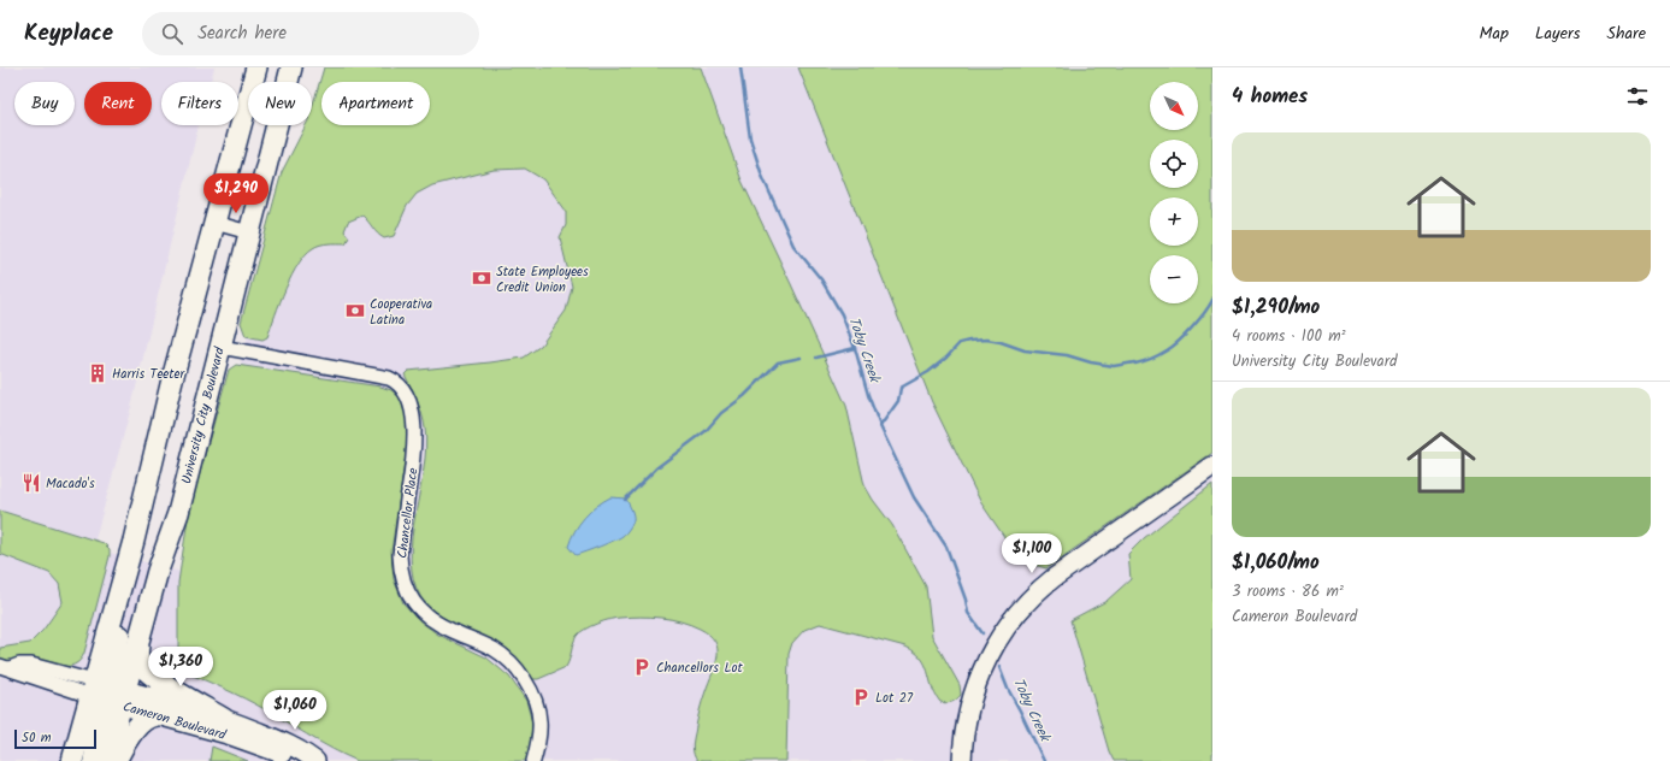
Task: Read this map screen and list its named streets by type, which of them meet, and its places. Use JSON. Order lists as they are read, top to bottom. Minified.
{"streets":{"main road":["University City Boulevard"],"street":["Chancellor Place","Cameron Boulevard"]},"crossings":[["University City Boulevard","Chancellor Place"],["University City Boulevard","Cameron Boulevard"]],"water":["Toby Creek"],"places":{"bank":["State Employees Credit Union","Cooperativa Latina"],"building":["Harris Teeter"],"restaurant":["Macado's"],"parking":["Chancellors Lot","Lot 27"]},"scale_bar":"50 m","north":"bottom right","page":{"header":"Keyplace","search":"Search here","nav":["Map","Layers","Share"],"heading":"4 homes","map_buttons":["+","−"],"chip":["Buy","Rent","Filters","New","Apartment"],"list":[{"name":"$1,290/mo","note":"4 rooms · 100 m² · University City Boulevard"},{"name":"$1,060/mo","note":"3 rooms · 86 m² · Cameron Boulevard"}],"price":["$1,290","$1,100","$1,360","$1,060"],"scale":"50 m"}}
